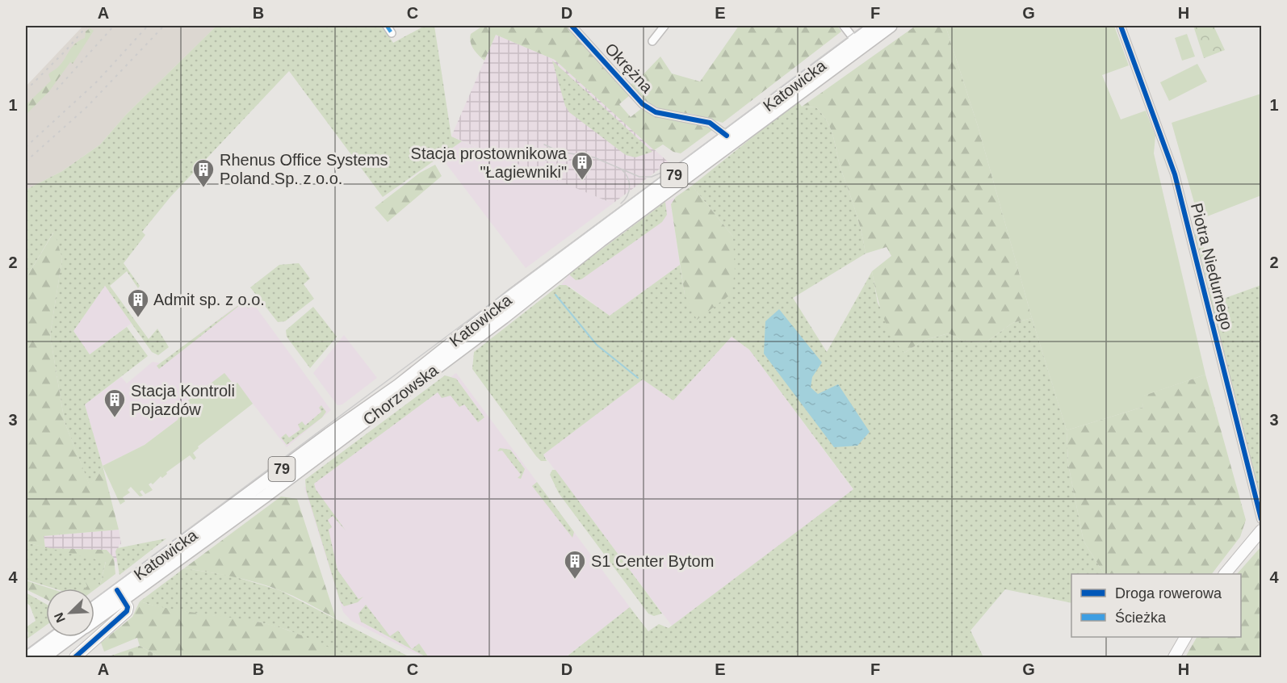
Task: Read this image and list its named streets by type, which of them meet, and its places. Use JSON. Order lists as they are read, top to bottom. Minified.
{"streets":{"main road":["Katowicka","79","Chorzowska"],"street":["Okrężna","Piotra Niedurnego"]},"crossings":[["Okrężna","Katowicka"],["Katowicka","Chorzowska"]],"places":{"building":["Stacja prostownikowa \"Łagiewniki\"","Rhenus Office Systems Poland Sp. z o.o.","Admit sp. z o.o.","Stacja Kontroli Pojazdów","S1 Center Bytom"]},"legend":["Droga rowerowa","Ścieżka"],"north":"bottom left","grid":{"columns":["A","B","C","D","E","F","G","H"],"rows":["1","2","3","4"]}}
